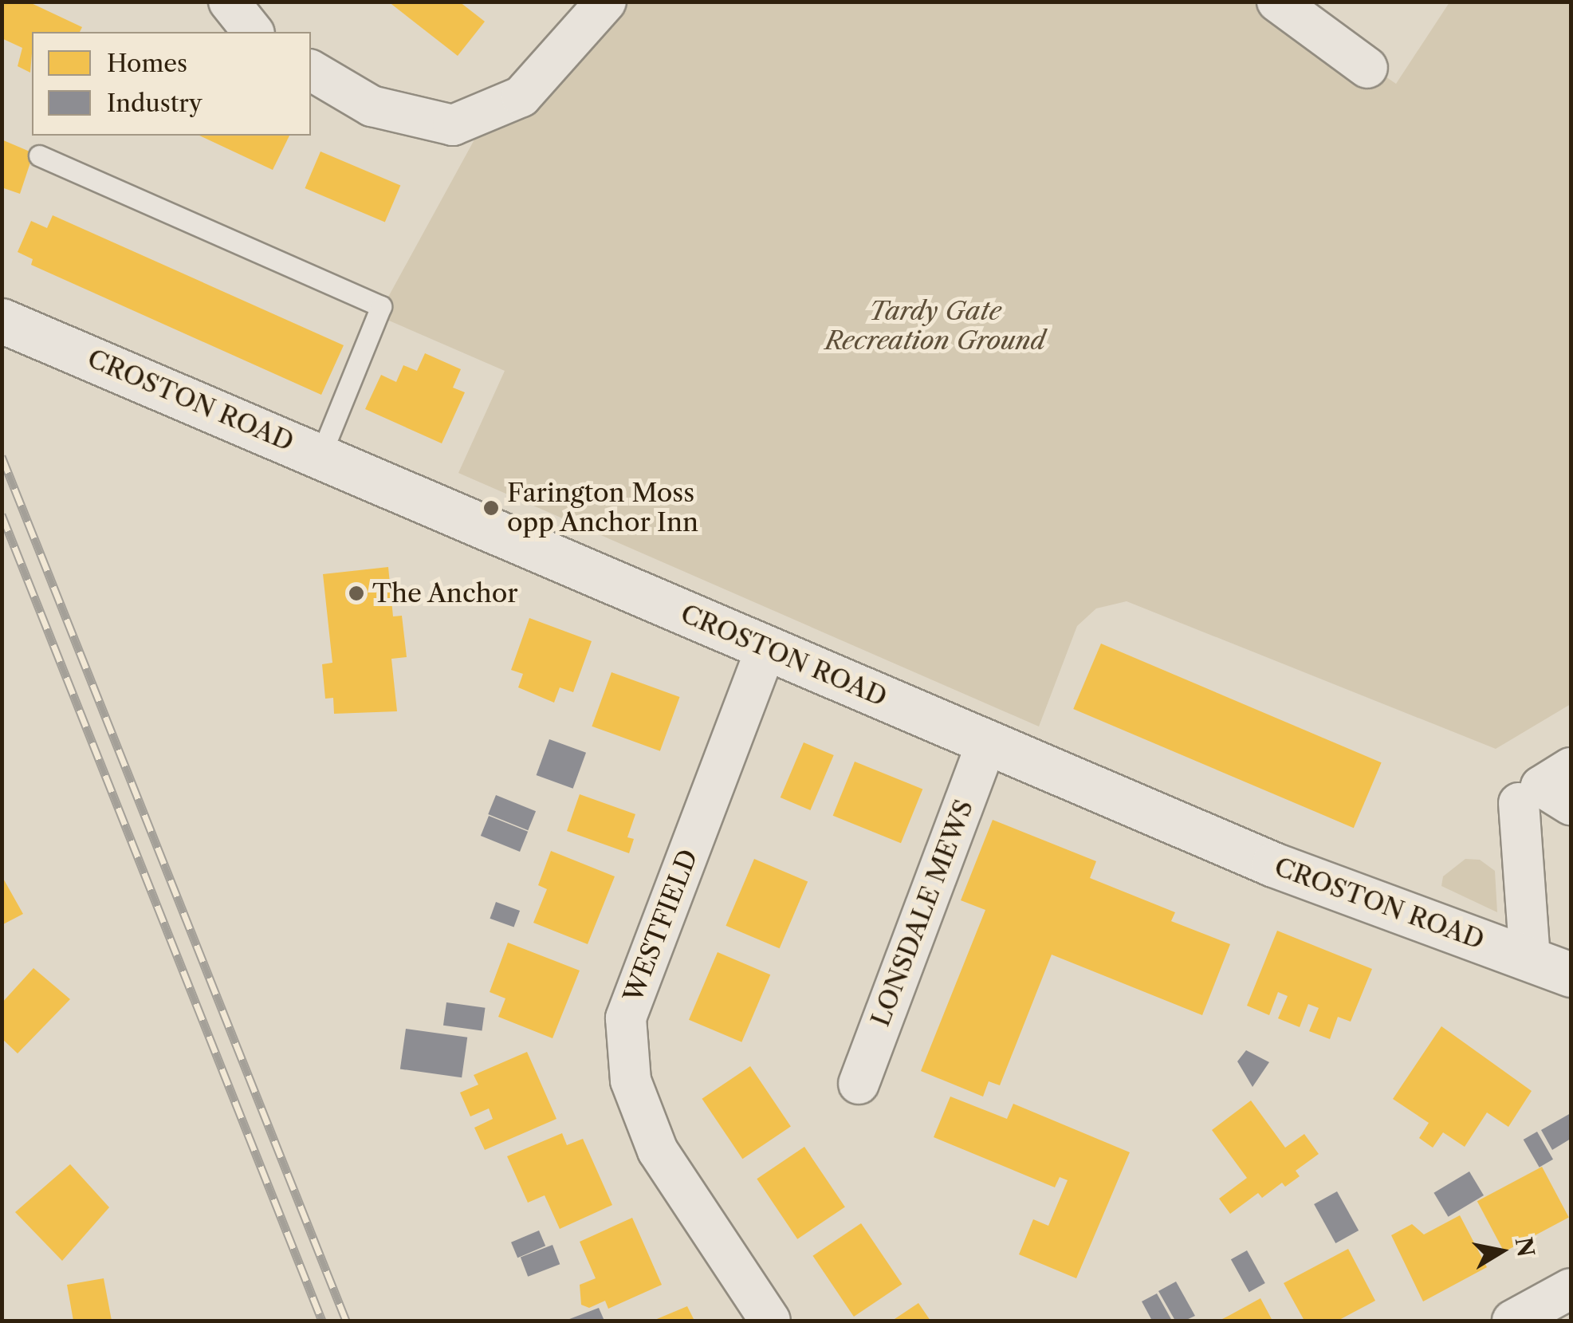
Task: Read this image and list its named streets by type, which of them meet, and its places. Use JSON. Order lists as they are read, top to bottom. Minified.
{"streets":{"street":["CROSTON ROAD","LONSDALE MEWS","WESTFIELD"]},"crossings":[["CROSTON ROAD","LONSDALE MEWS"],["CROSTON ROAD","WESTFIELD"]],"parks":["Tardy Gate Recreation Ground"],"places":["Farington Moss opp Anchor Inn","The Anchor"],"legend":["Homes","Industry"],"north":"right"}
